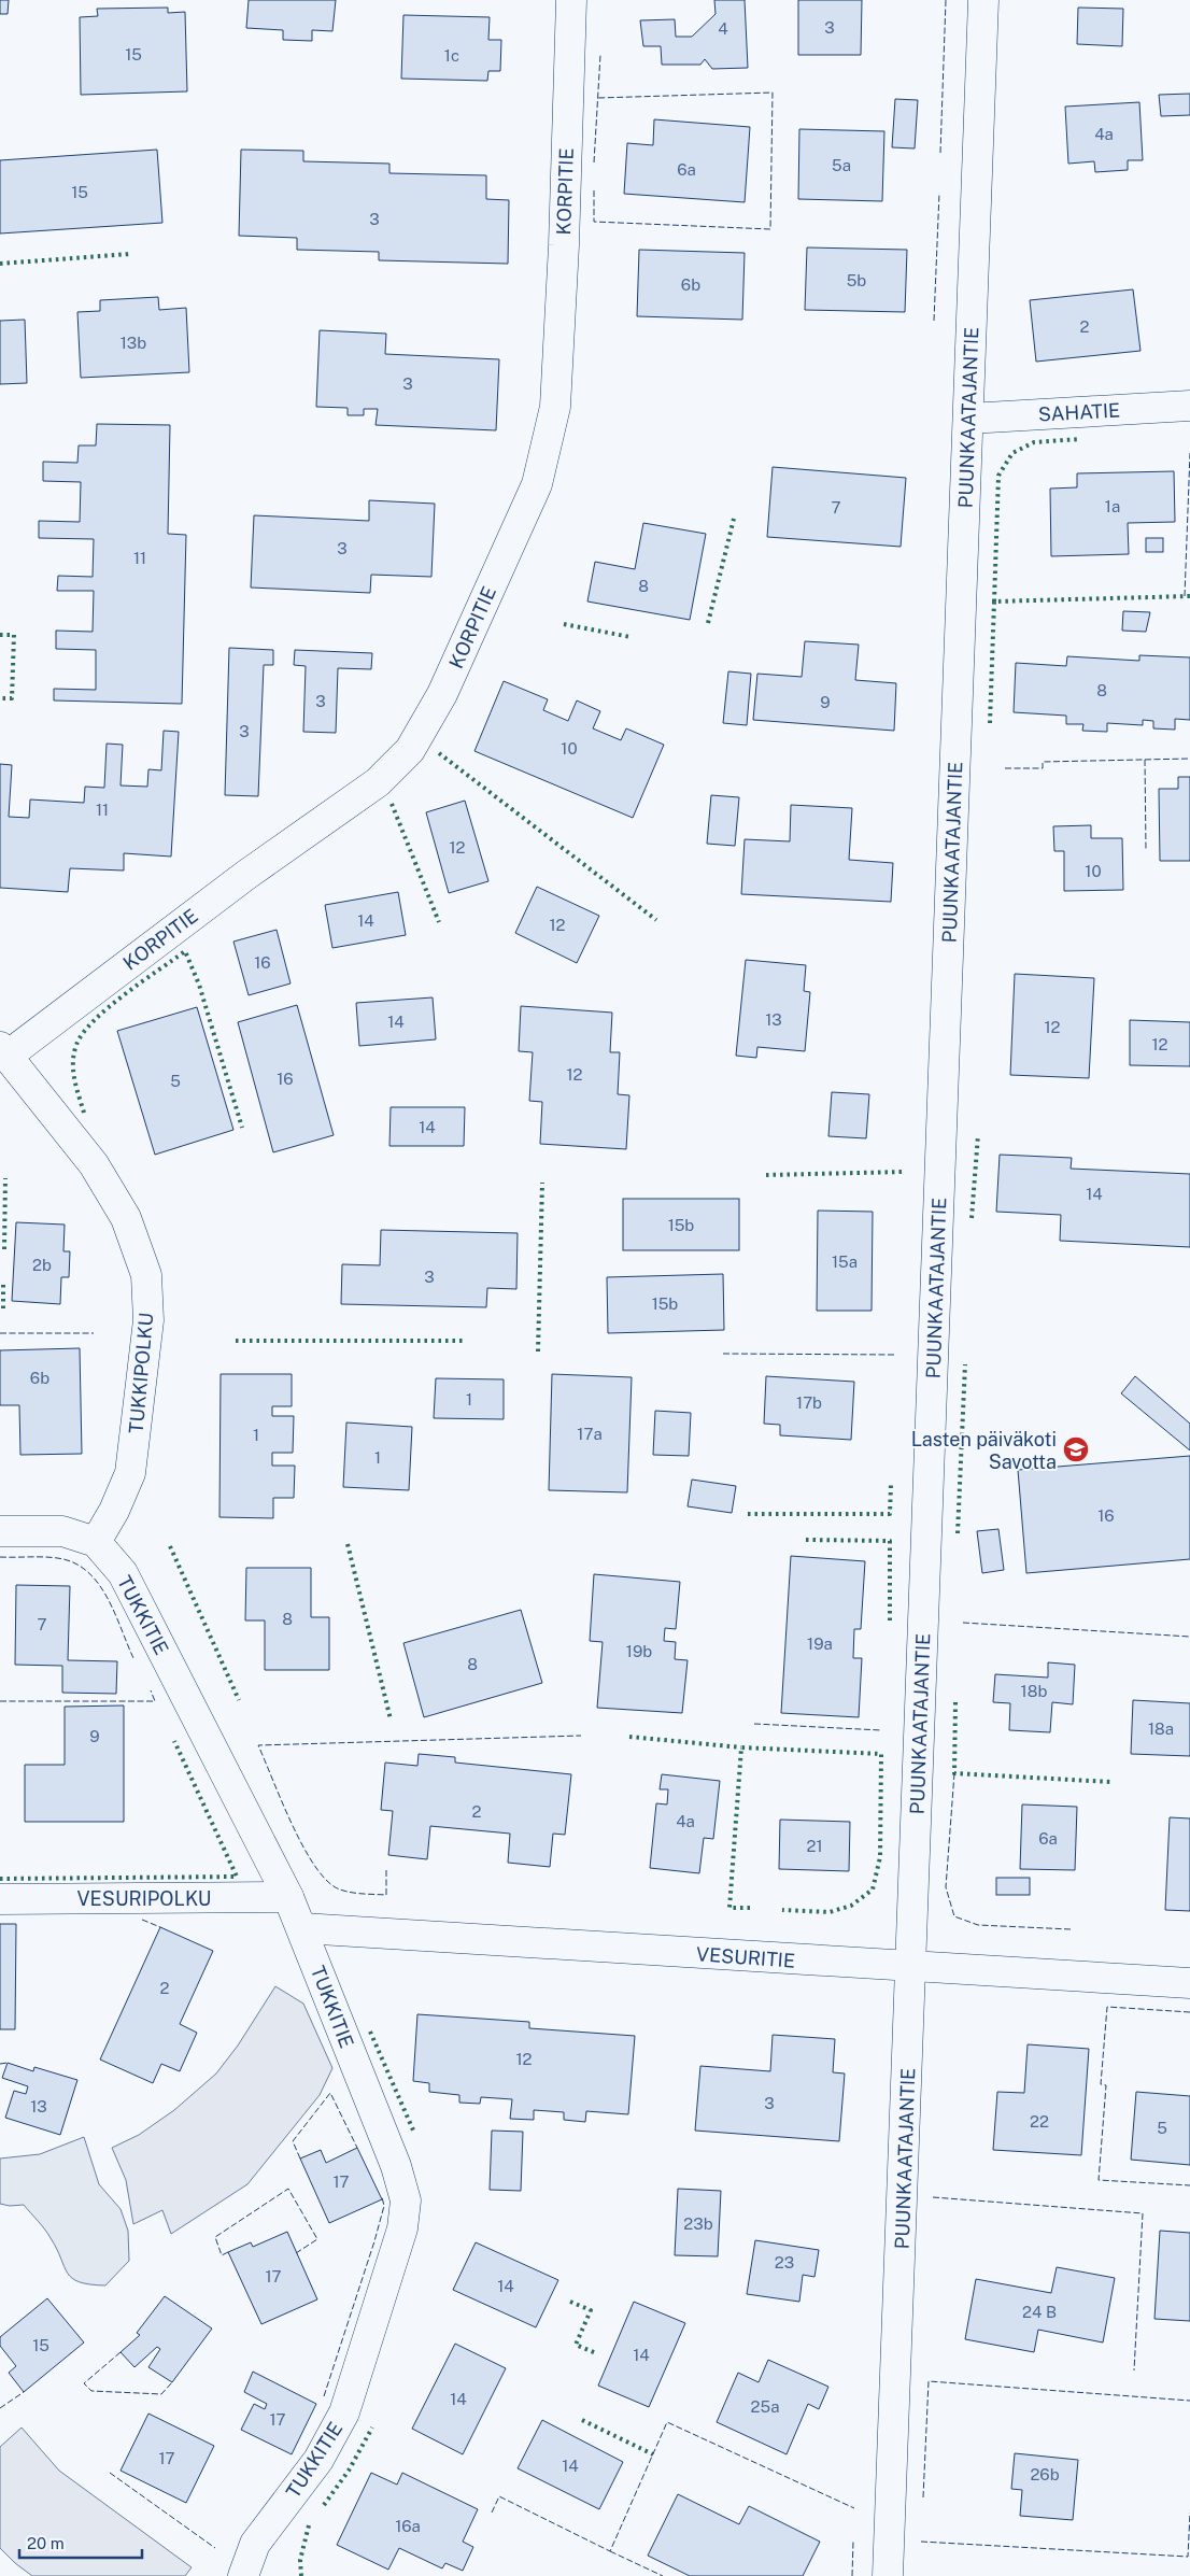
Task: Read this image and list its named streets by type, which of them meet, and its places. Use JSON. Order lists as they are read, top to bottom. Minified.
{"streets":{"street":["KORPITIE","SAHATIE","PUUNKAATAJANTIE","TUKKIPOLKU","TUKKITIE","VESURIPOLKU","VESURITIE"]},"crossings":[["KORPITIE","TUKKIPOLKU"],["SAHATIE","PUUNKAATAJANTIE"],["PUUNKAATAJANTIE","VESURITIE"],["TUKKIPOLKU","TUKKITIE"],["TUKKITIE","VESURIPOLKU"],["TUKKITIE","VESURITIE"]],"places":{"school or university":["Lasten päiväkoti Savotta"]},"house_numbers":["3","4","15","1c","4a","5a","6a","15","3","5b","6b","2","13b","3","1a","7","3","11","8","8","3","9","3","10","11","12","10","14","12","16","13","14","12","12","12","16","5","14","14","15b","15a","2b","3","15b","6b","1","17b","17a","1","1","16","8","7","19a","19b","8","18b","18a","9","2","4a","6a","21","2","12","3","13","22","5","17","23b","23","17","14","24 B","15","14","14","25a","17","17","14","26b","16a"],"scale_bar":"20 m"}
